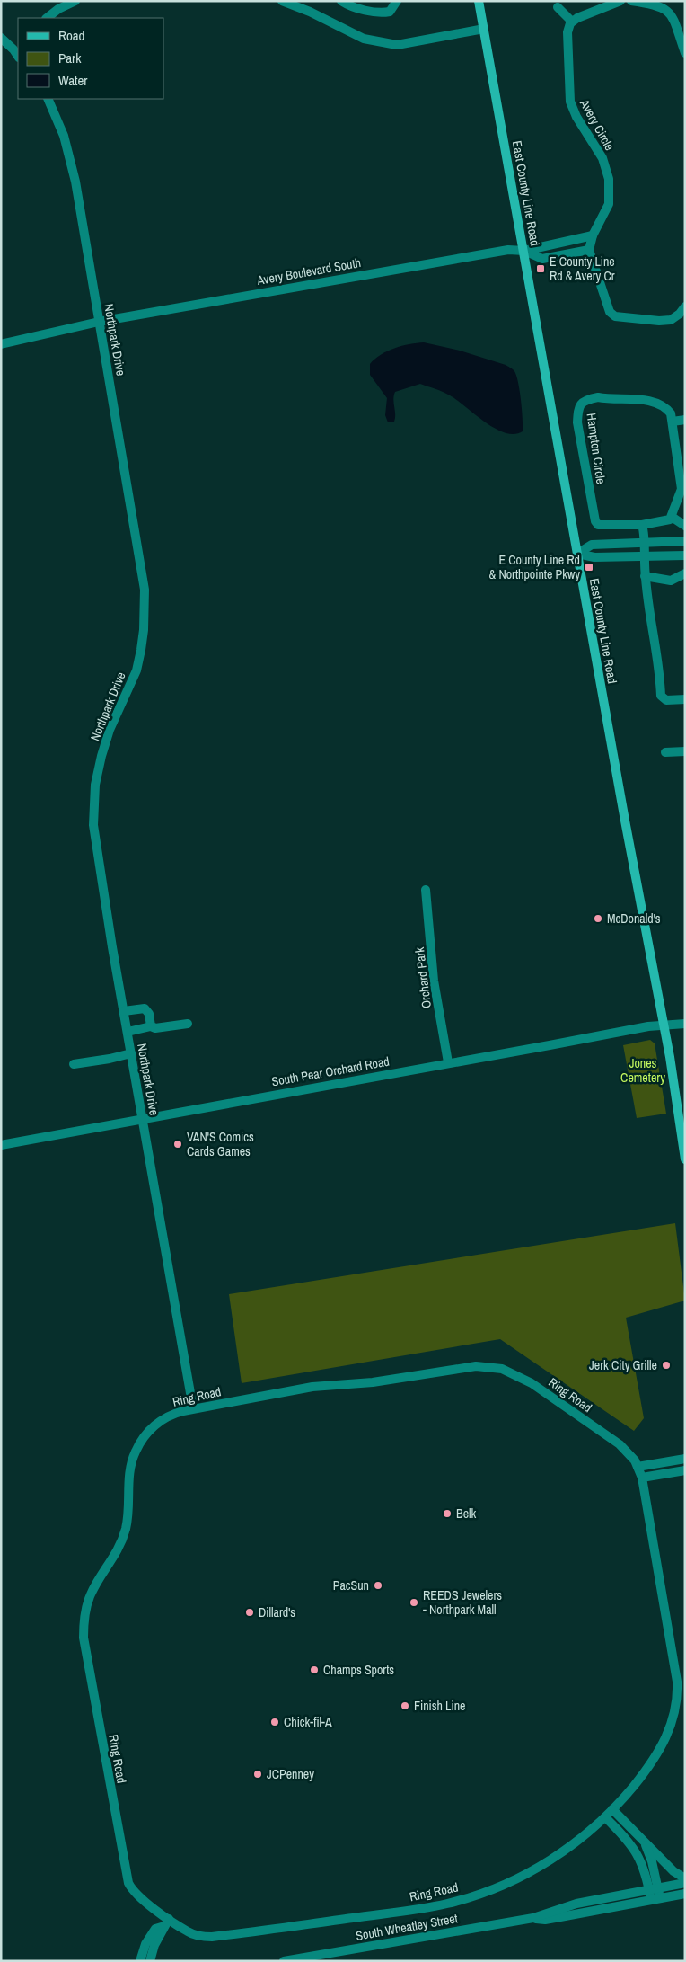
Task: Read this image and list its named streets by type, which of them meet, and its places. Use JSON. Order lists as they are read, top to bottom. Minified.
{"streets":{"main road":["East County Line Road"],"street":["Avery Circle","Avery Boulevard South","Northpark Drive","Hampton Circle","Orchard Park","South Pear Orchard Road","Ring Road","South Wheatley Street"]},"crossings":[["East County Line Road","Avery Boulevard South"],["East County Line Road","South Pear Orchard Road"],["Avery Boulevard South","Northpark Drive"],["Northpark Drive","South Pear Orchard Road"],["Northpark Drive","Ring Road"],["Orchard Park","South Pear Orchard Road"]],"parks":["Jones Cemetery"],"places":{"transit":["E County Line Rd & Avery Cr","E County Line Rd & Northpointe Pkwy"],"other":["McDonald's","VAN'S Comics Cards Games","Jerk City Grille","Belk","PacSun","REEDS Jewelers - Northpark Mall","Dillard's","Champs Sports","Finish Line","Chick-fil-A","JCPenney"]},"legend":["Road","Park","Water"]}
